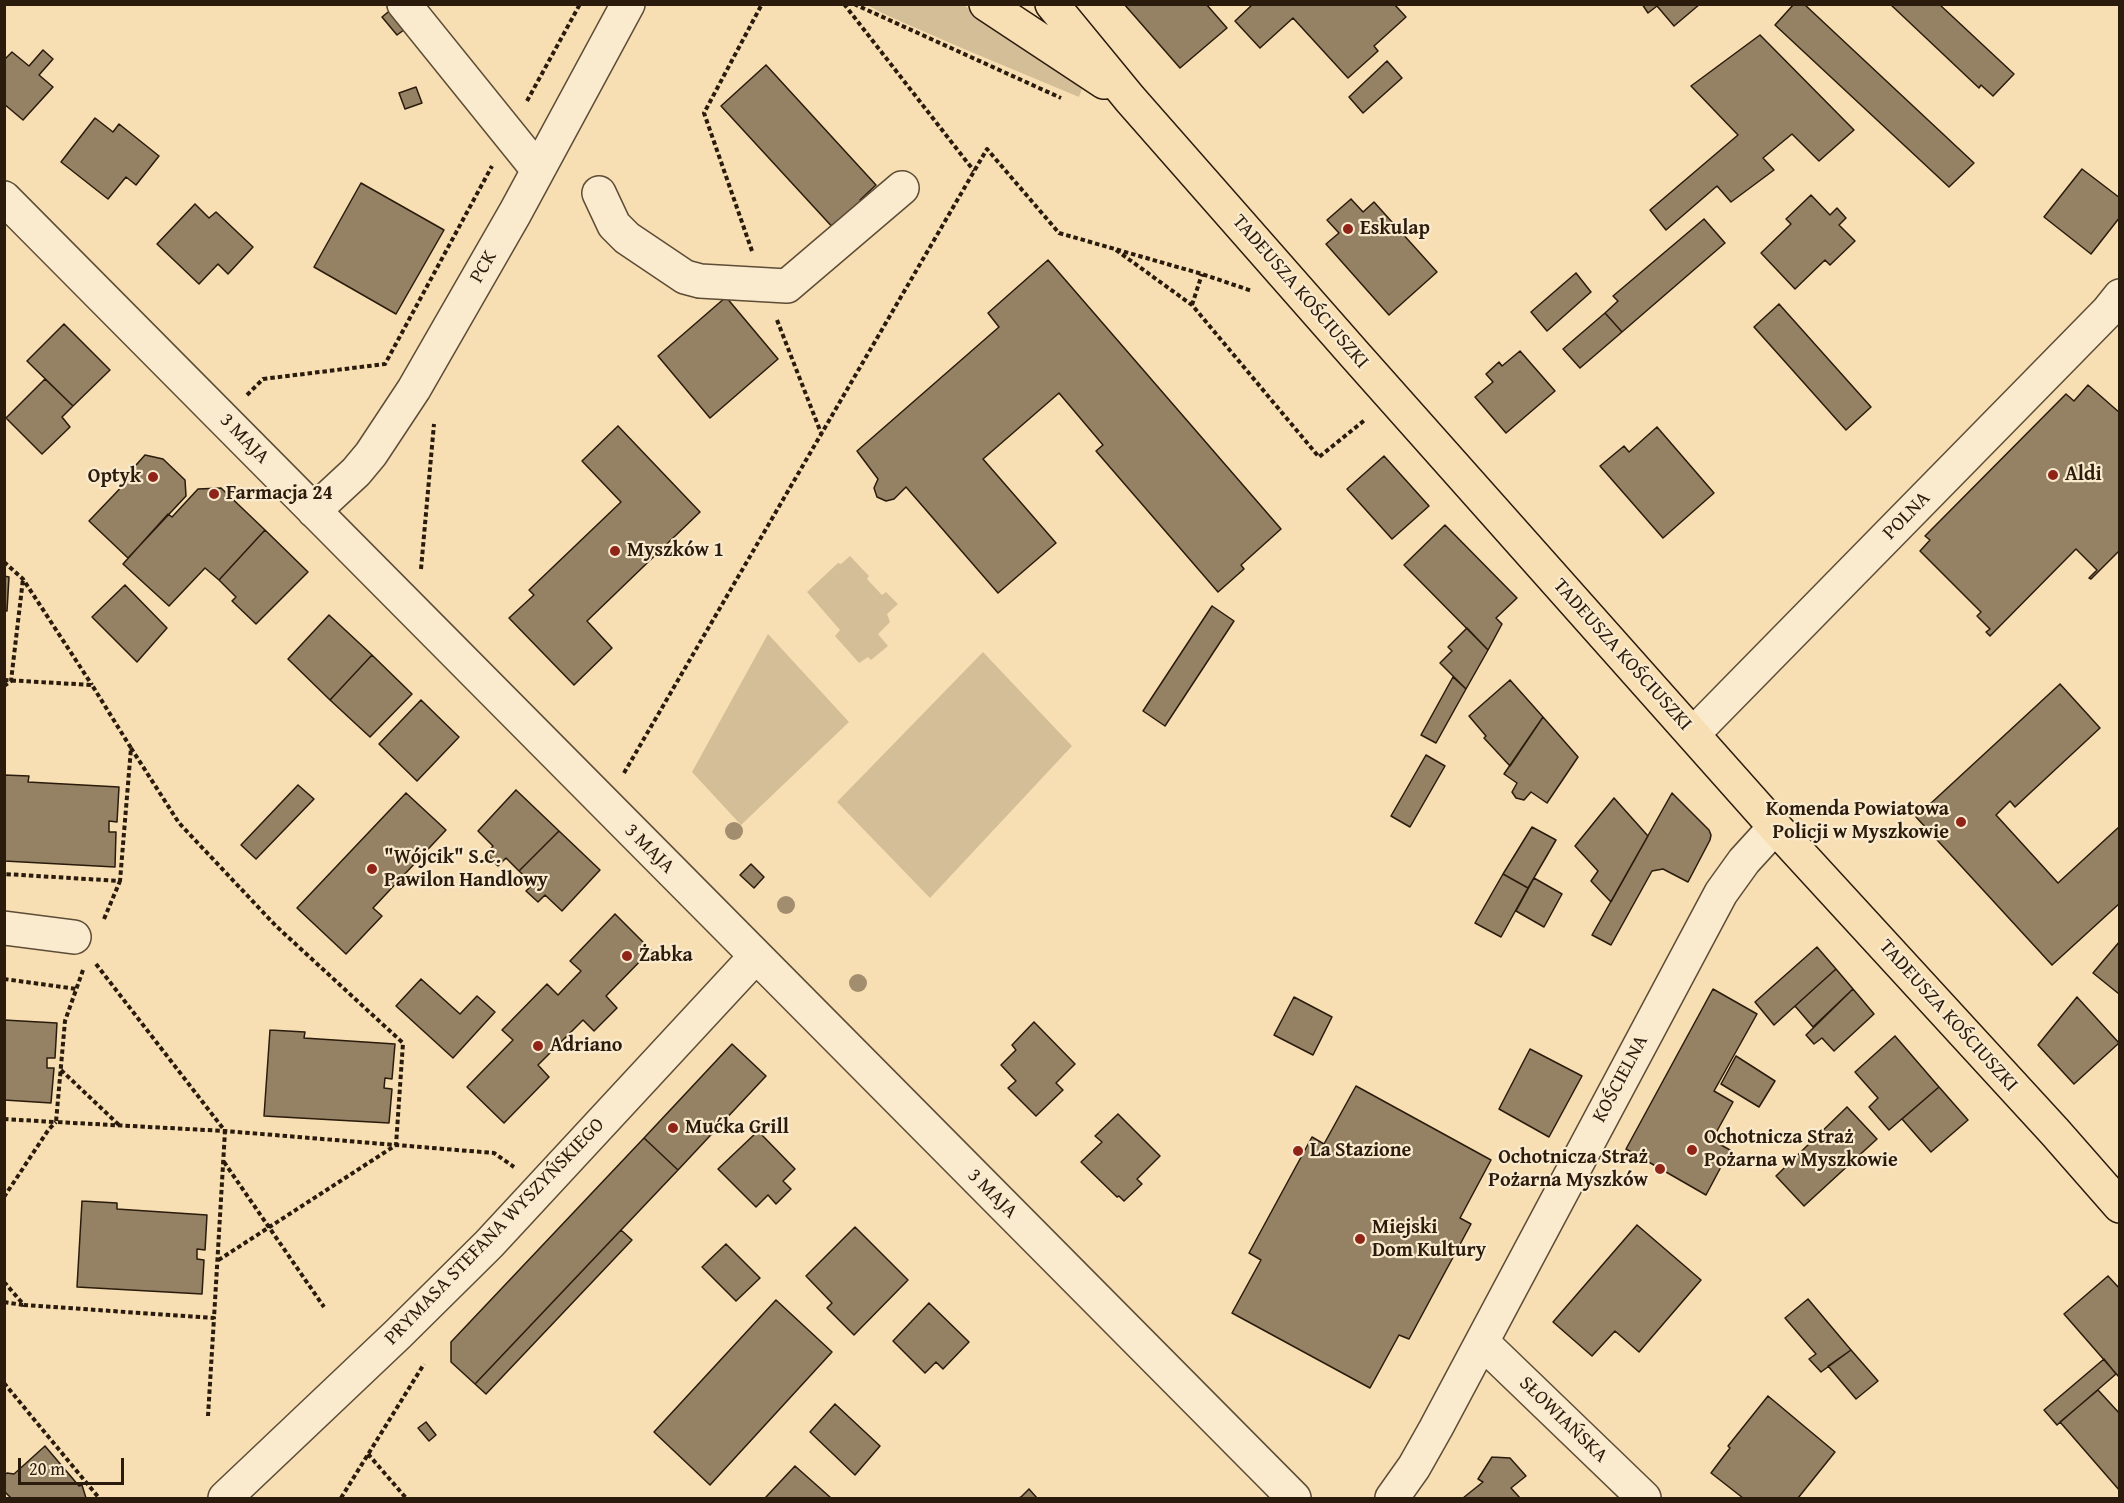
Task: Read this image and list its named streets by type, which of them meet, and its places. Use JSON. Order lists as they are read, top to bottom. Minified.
{"streets":{"main road":["TADEUSZA KOŚCIUSZKI"],"street":["PCK","3 MAJA","POLNA","KOŚCIELNA","PRYMASA STEFANA WYSZYŃSKIEGO","SŁOWIAŃSKA"]},"crossings":[["PCK","3 MAJA"],["TADEUSZA KOŚCIUSZKI","POLNA"],["TADEUSZA KOŚCIUSZKI","KOŚCIELNA"],["3 MAJA","PRYMASA STEFANA WYSZYŃSKIEGO"],["KOŚCIELNA","SŁOWIAŃSKA"]],"places":["Eskulap","Aldi","Optyk","Farmacja 24","Myszków 1","Komenda Powiatowa Policji w Myszkowie","\"Wójcik\" S.C. Pawilon Handlowy","Żabka","Adriano","Mućka Grill","Ochotnicza Straż Pożarna w Myszkowie","La Stazione","Ochotnicza Straż Pożarna Myszków","Miejski Dom Kultury"],"scale_bar":"20 m"}
